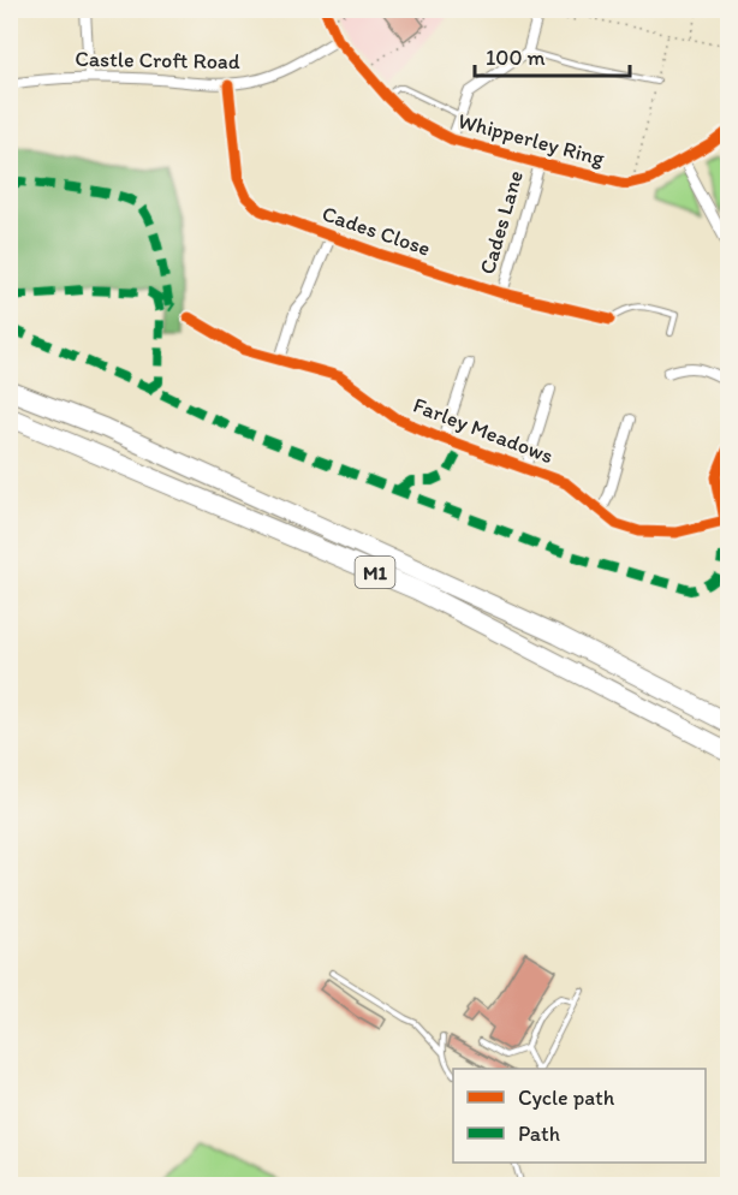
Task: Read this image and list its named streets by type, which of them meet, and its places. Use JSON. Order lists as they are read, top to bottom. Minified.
{"streets":{"highway":["M1"],"street":["Castle Croft Road","Whipperley Ring","Cades Lane","Cades Close","Farley Meadows"]},"crossings":[["Castle Croft Road","Whipperley Ring"],["Castle Croft Road","Cades Close"],["Whipperley Ring","Cades Lane"],["Cades Lane","Cades Close"]],"legend":["Cycle path","Path"],"scale_bar":"100 m"}
